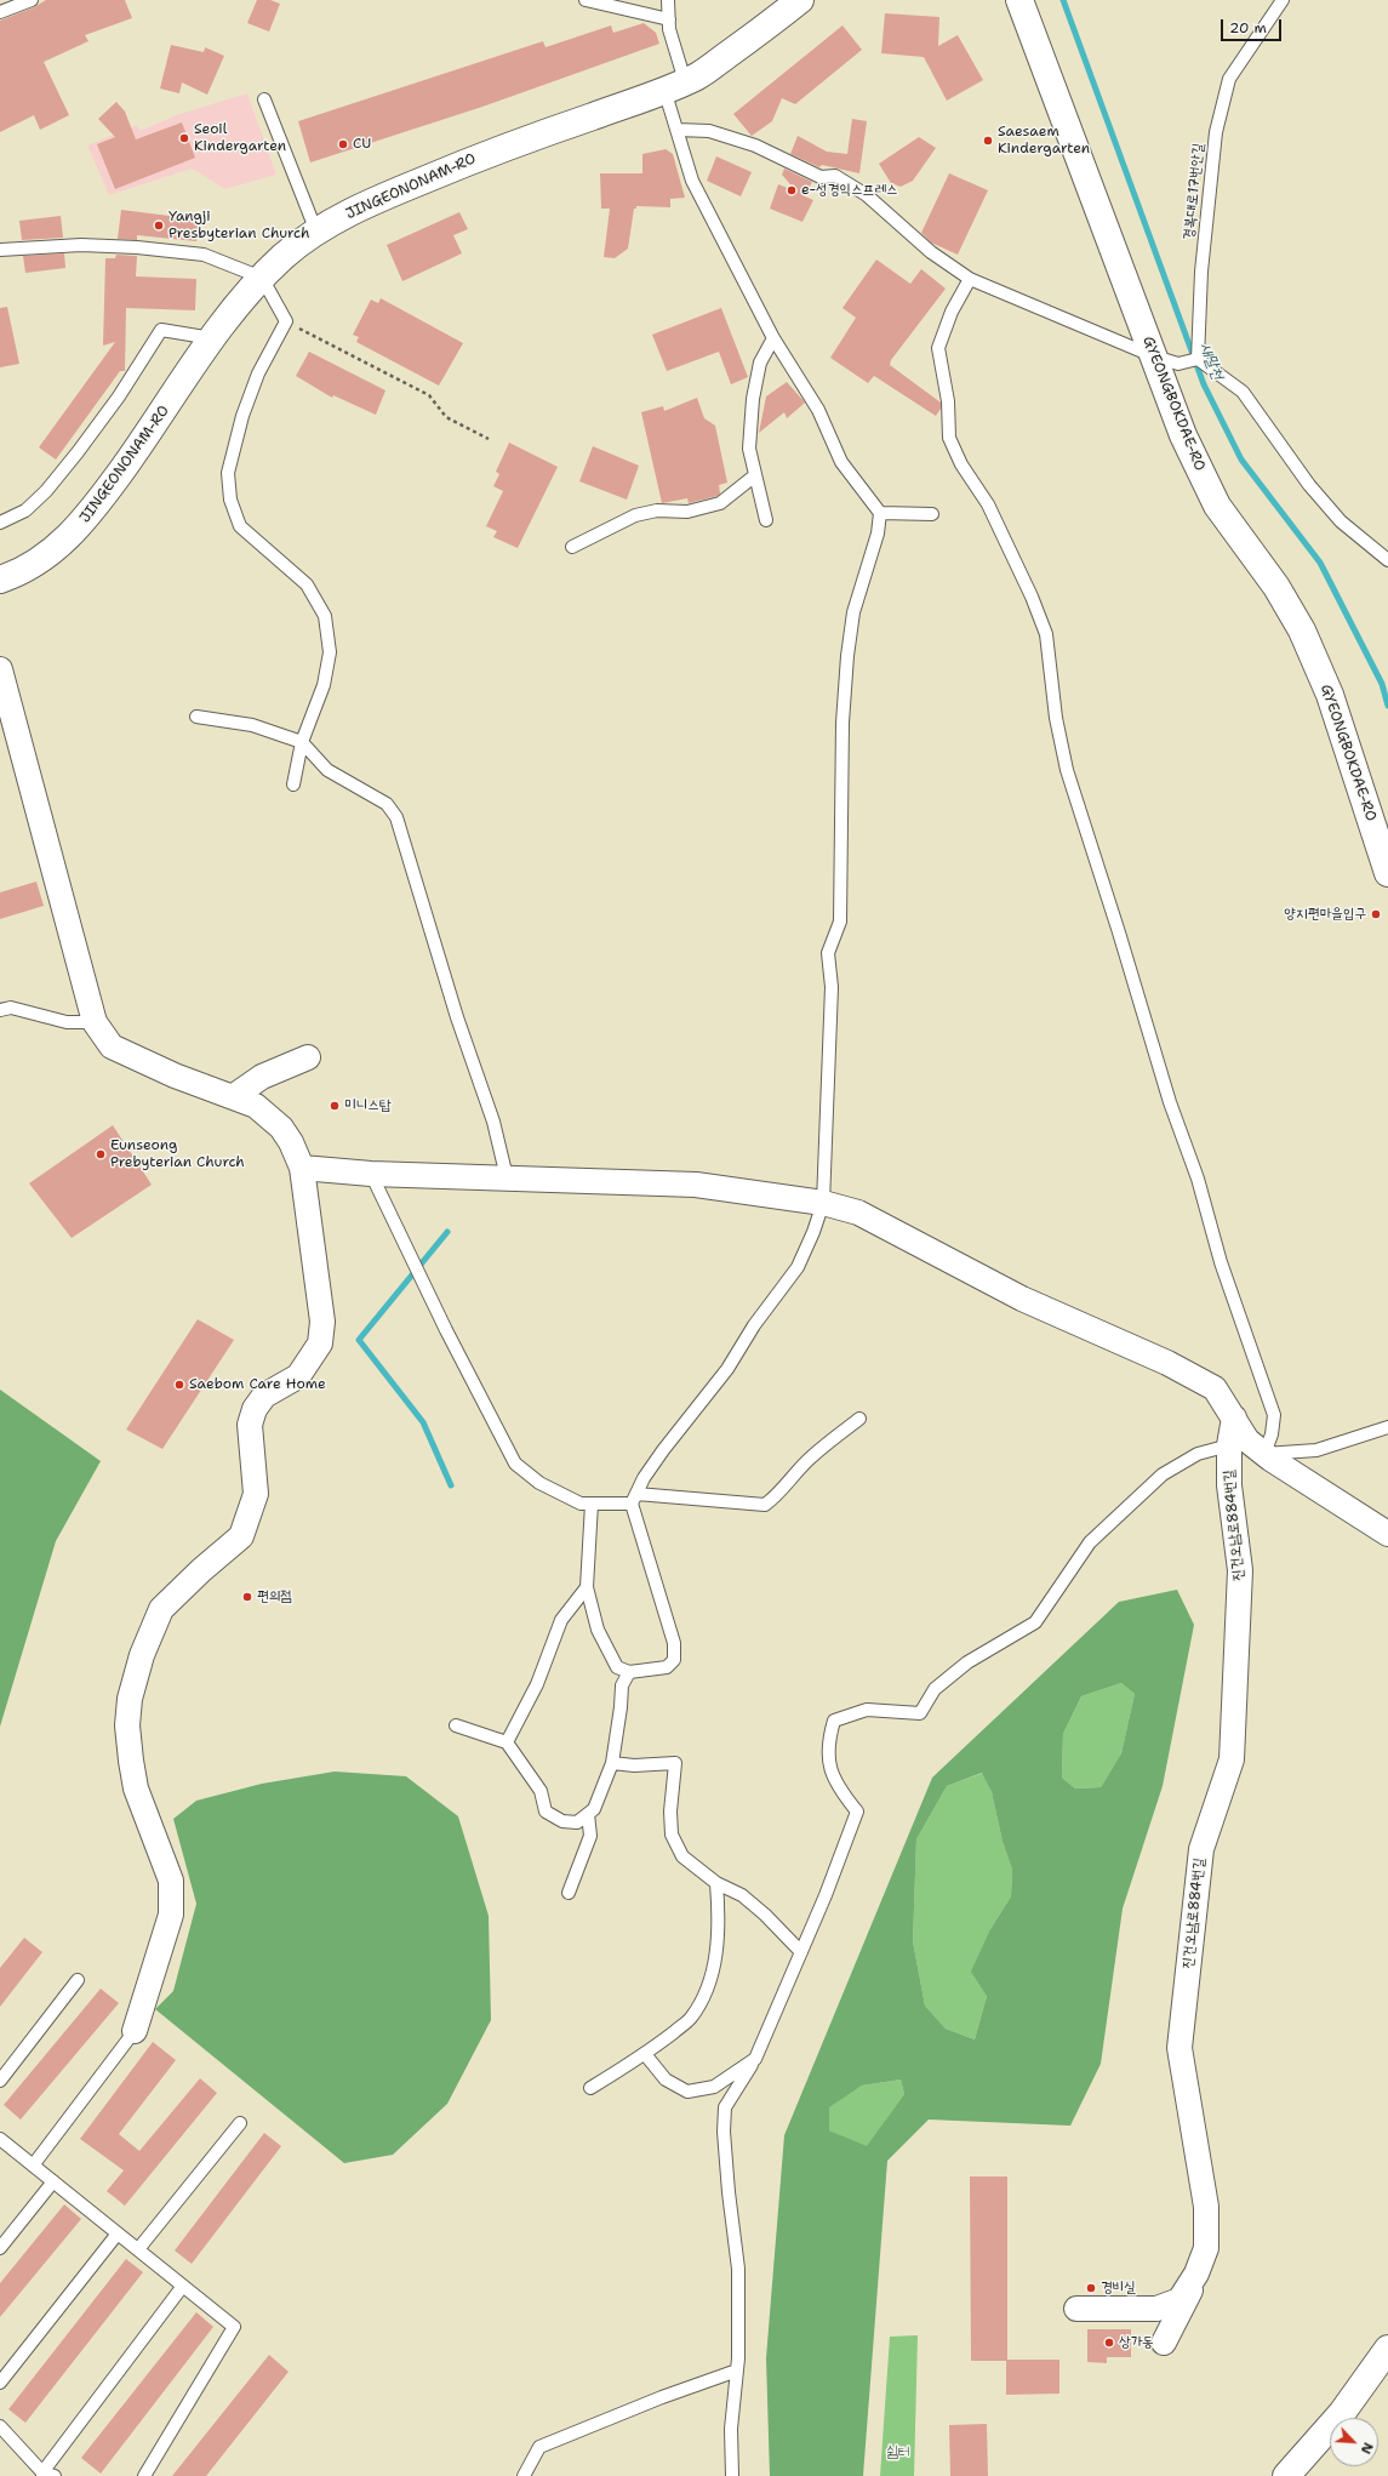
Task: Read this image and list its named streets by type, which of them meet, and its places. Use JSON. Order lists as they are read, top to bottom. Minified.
{"streets":{"street":["JINGEONONAM-RO","GYEONGBOKDAE-RO","진건오남로884번길"],"lane":["경복대로17번안길"]},"water":["새말천"],"parks":["쉼터"],"places":["Seoil Kindergarten","Saesaem Kindergarten","CU","e-성경익스프레스","Yangji Presbyterian Church","양지편마을입구","미니스탑","Eunseong Prebyterian Church","Saebom Care Home","편의점","경비실","상가동"],"scale_bar":"20 m","north":"bottom right"}
